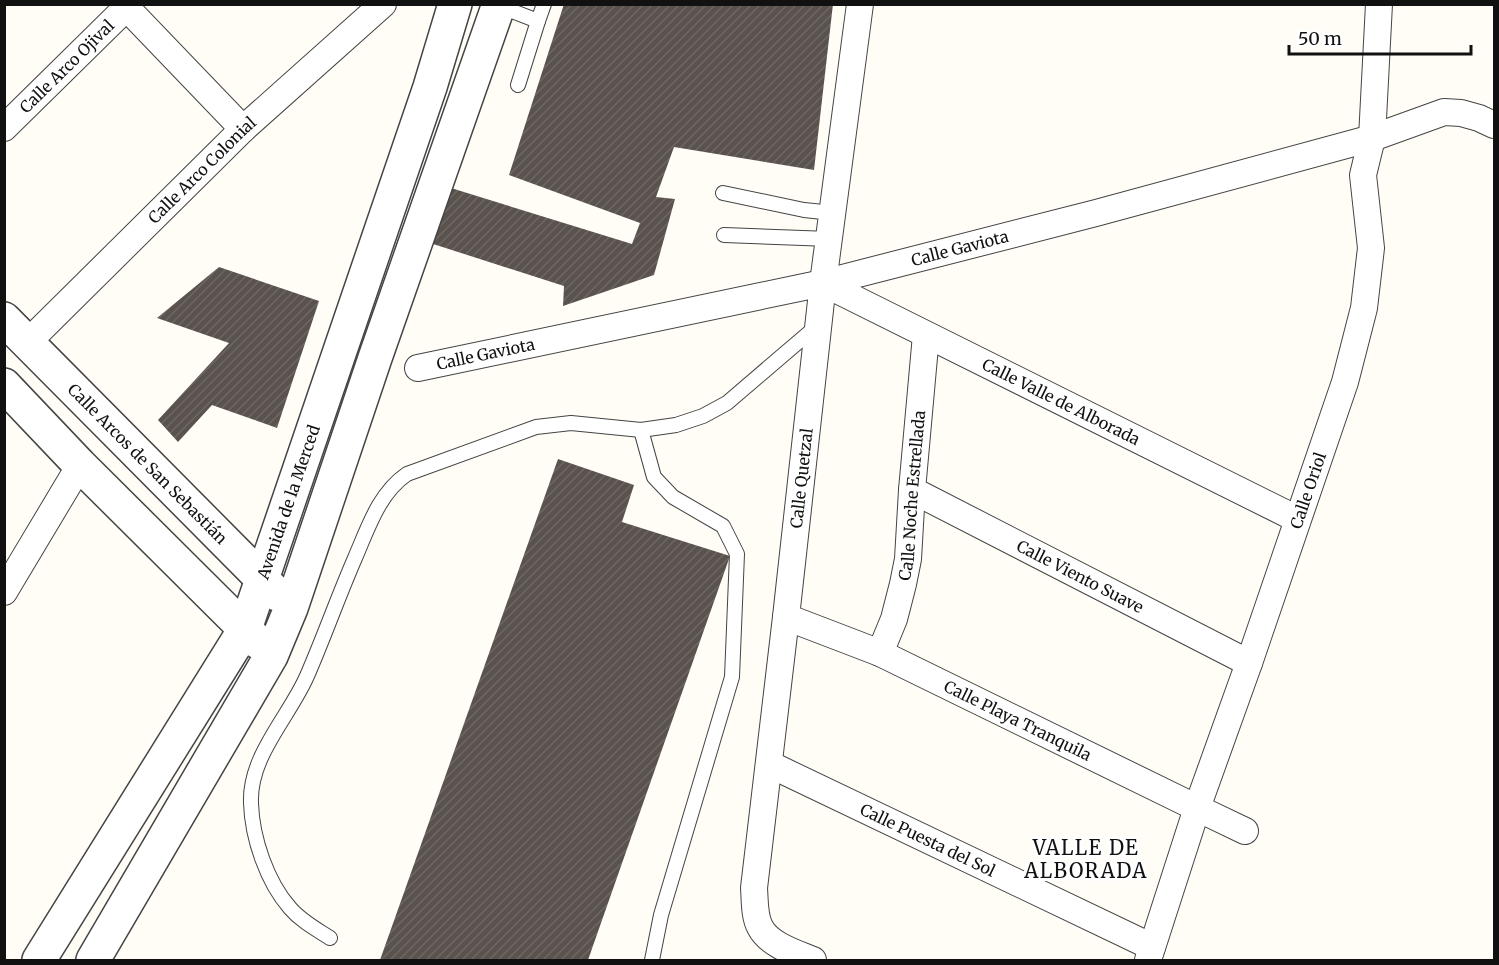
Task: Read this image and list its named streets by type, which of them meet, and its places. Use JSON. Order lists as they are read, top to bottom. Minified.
{"streets":{"street":["Calle Arco Ojival","Calle Arco Colonial","Calle Gaviota","Calle Valle de Alborada","Calle Arcos de San Sebastián","Calle Quetzal","Calle Oriol","Calle Noche Estrellada","Avenida de la Merced","Calle Viento Suave","Calle Playa Tranquila","Calle Puesta del Sol"]},"crossings":[["Calle Arco Colonial","Calle Arcos de San Sebastián"],["Calle Gaviota","Calle Valle de Alborada"],["Calle Gaviota","Calle Quetzal"],["Calle Gaviota","Calle Oriol"],["Calle Valle de Alborada","Calle Quetzal"],["Calle Valle de Alborada","Calle Oriol"],["Calle Valle de Alborada","Calle Noche Estrellada"],["Calle Arcos de San Sebastián","Avenida de la Merced"],["Calle Quetzal","Calle Playa Tranquila"],["Calle Quetzal","Calle Puesta del Sol"],["Calle Oriol","Calle Viento Suave"],["Calle Oriol","Calle Playa Tranquila"],["Calle Oriol","Calle Puesta del Sol"],["Calle Noche Estrellada","Calle Viento Suave"],["Calle Noche Estrellada","Calle Playa Tranquila"]],"districts":["VALLE DE ALBORADA"],"scale_bar":"50 m"}
